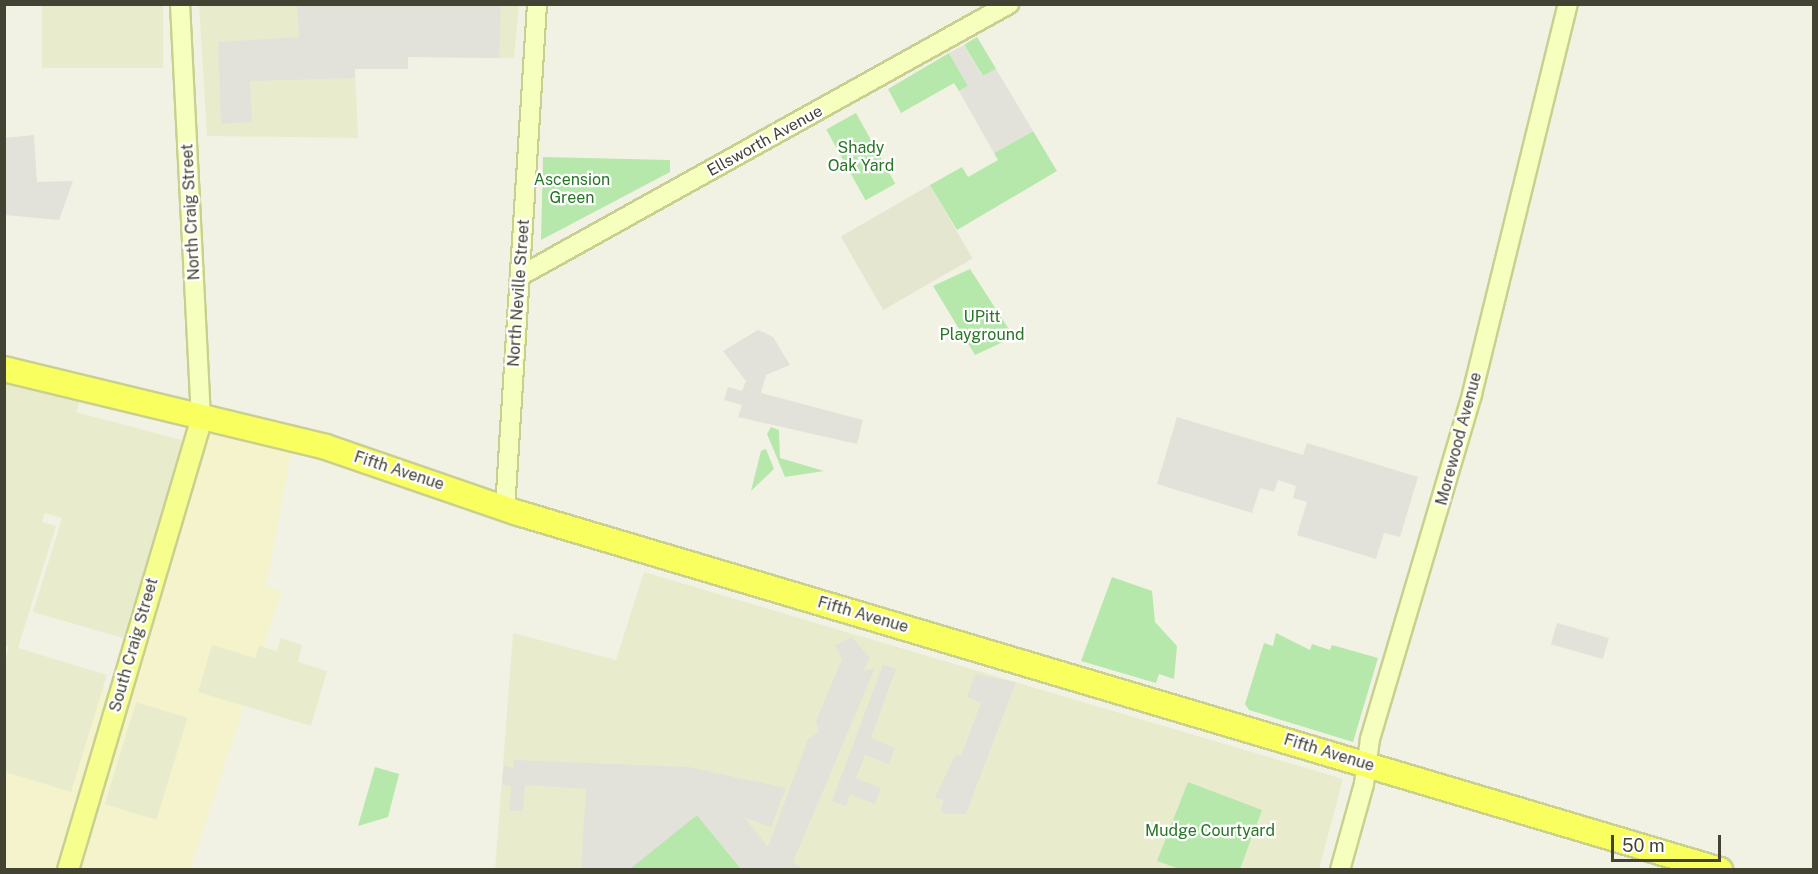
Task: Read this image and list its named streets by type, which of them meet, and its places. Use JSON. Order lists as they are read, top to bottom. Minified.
{"streets":{"highway":["Fifth Avenue"],"main road":["Ellsworth Avenue","North Craig Street","North Neville Street","Morewood Avenue","South Craig Street"]},"crossings":[["Ellsworth Avenue","North Neville Street"],["North Craig Street","Fifth Avenue"],["North Craig Street","South Craig Street"],["North Neville Street","Fifth Avenue"],["Morewood Avenue","Fifth Avenue"],["Fifth Avenue","South Craig Street"]],"parks":["Shady Oak Yard","Ascension Green","UPitt Playground","Mudge Courtyard"],"scale_bar":"50 m"}
